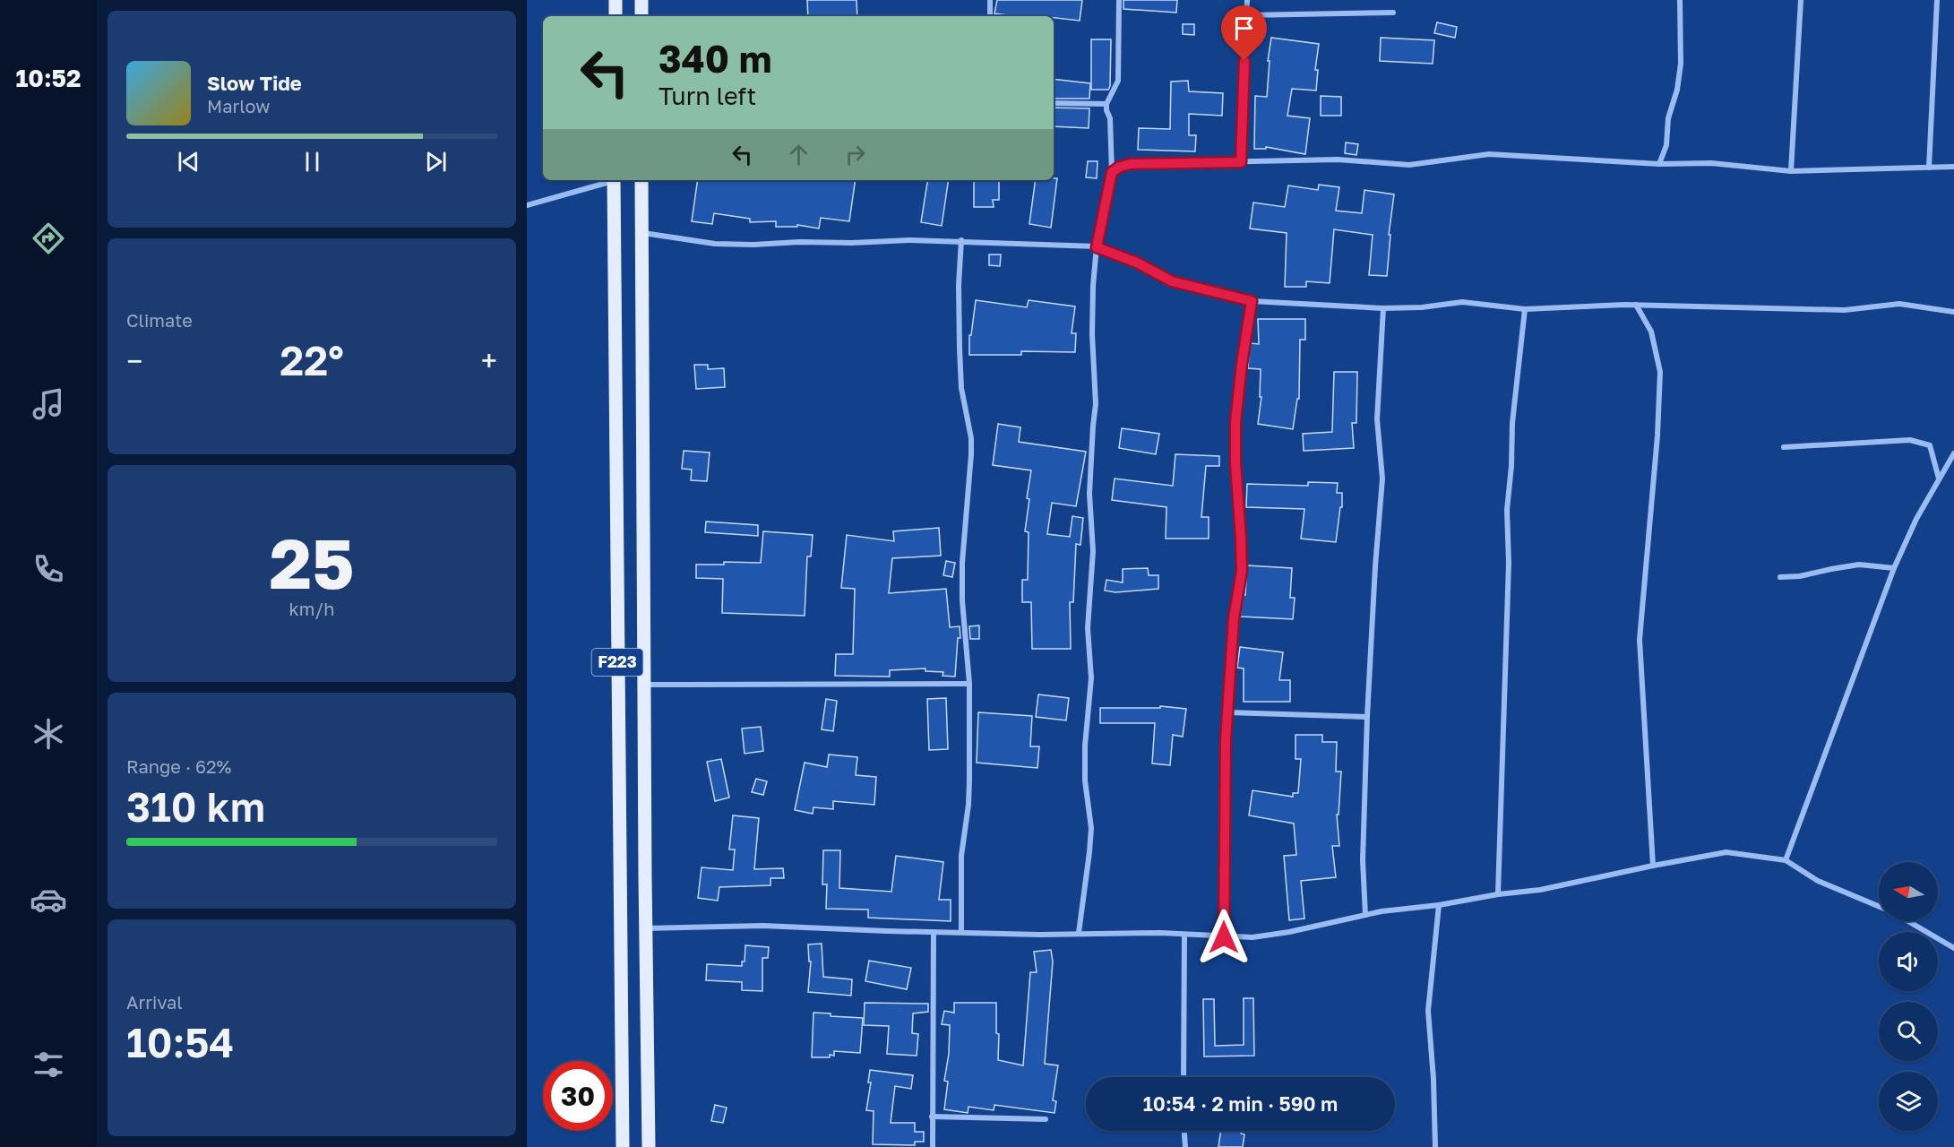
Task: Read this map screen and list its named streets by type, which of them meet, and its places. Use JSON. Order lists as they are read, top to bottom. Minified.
{"streets":{"main road":["F223"]},"north":"left","page":{"tabs":"10:52","turn":["340 m","Turn left"],"song":["Slow Tide","Marlow"],"tile":["Climate",["25","km/h"],["Range · 62%","310 km"],["Arrival","10:54"]],"heat":["−","22°","+"],"limit":"30","trip":"10:54 · 2 min · 590 m"}}
